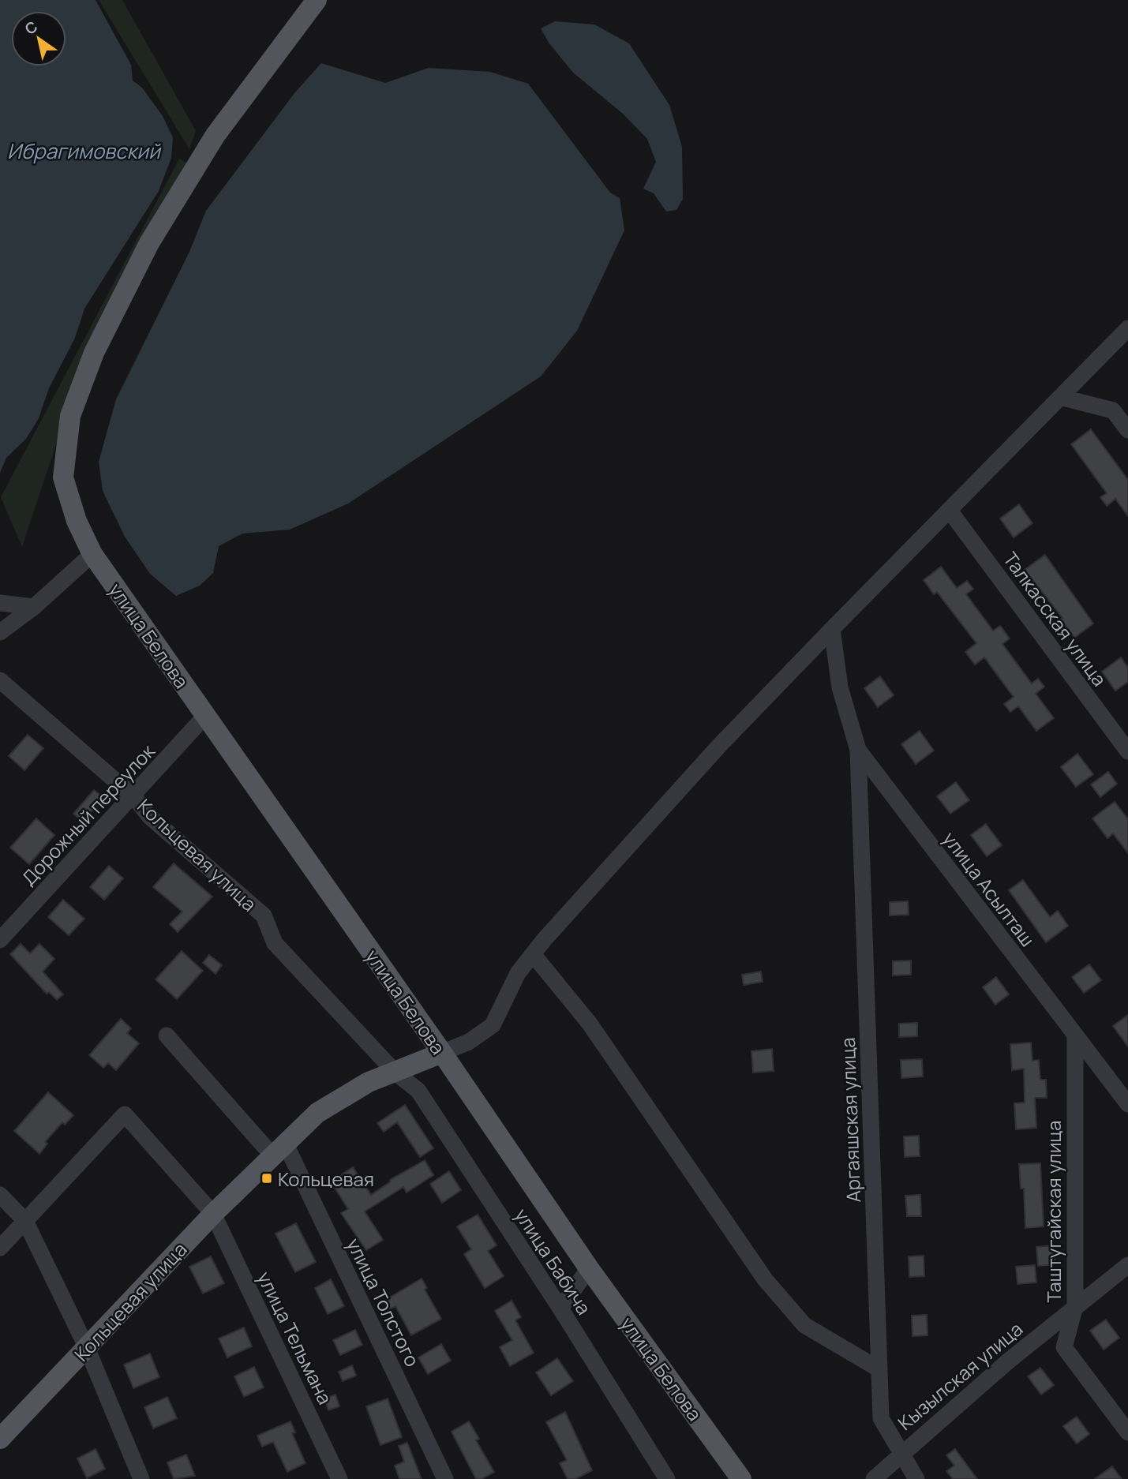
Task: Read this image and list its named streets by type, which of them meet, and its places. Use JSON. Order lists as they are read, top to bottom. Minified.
{"streets":{"main road":["улица Белова","Кольцевая улица"],"street":["Талкасская улица","Дорожный переулок","улица Асылташ","Аргаяшская улица","Таштугайская улица","улица Бабича","улица Толстого","улица Тельмана","Кызылская улица"]},"crossings":[["улица Белова","Дорожный переулок"],["улица Белова","Кольцевая улица"],["Дорожный переулок","Кольцевая улица"],["Кольцевая улица","улица Бабича"],["Кольцевая улица","улица Толстого"],["Кольцевая улица","улица Тельмана"],["улица Асылташ","Аргаяшская улица"],["улица Асылташ","Таштугайская улица"],["Аргаяшская улица","Кызылская улица"],["Таштугайская улица","Кызылская улица"]],"water":["Ибрагимовский"],"places":{"transit":["Кольцевая"]},"north":"top left"}
